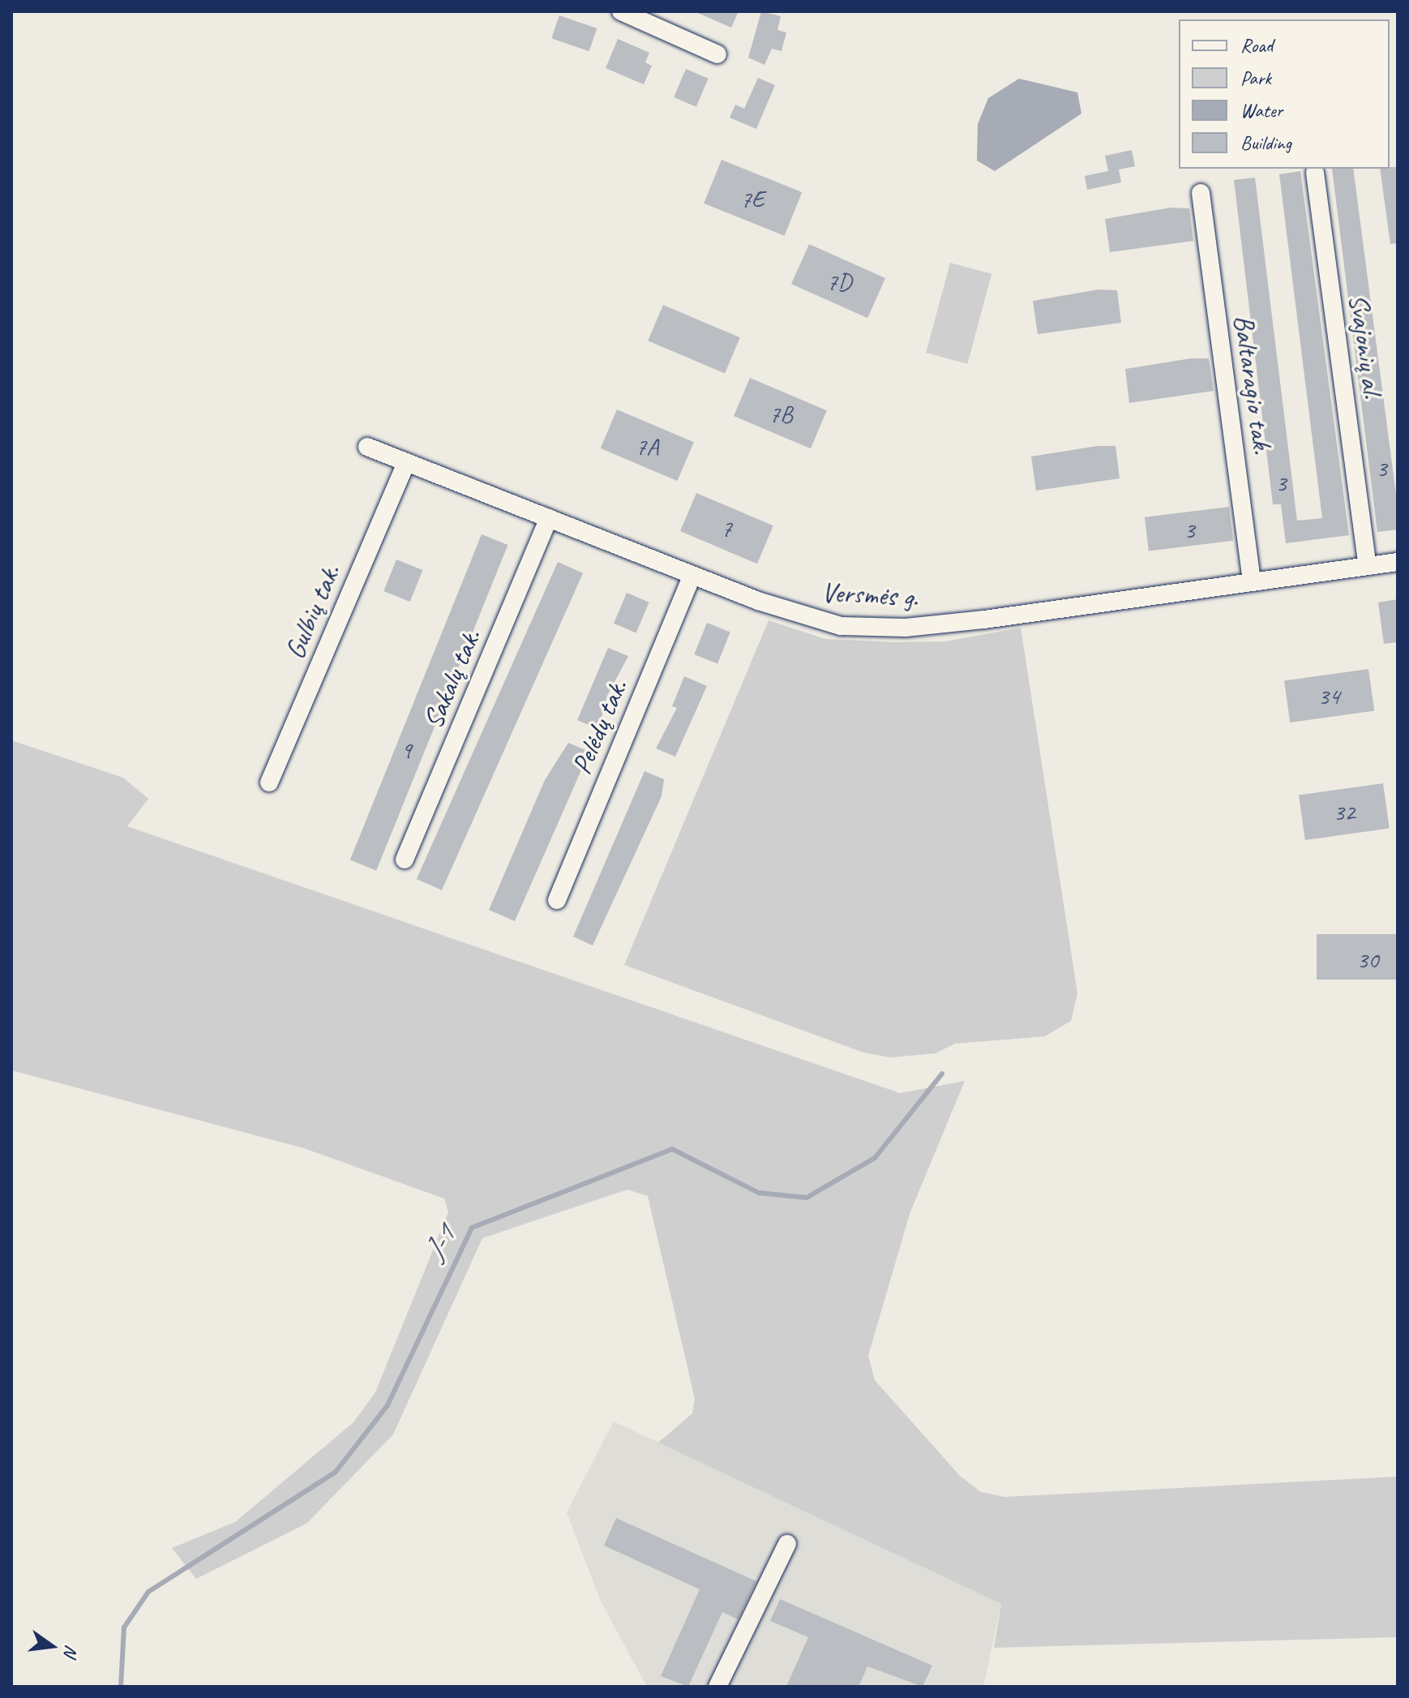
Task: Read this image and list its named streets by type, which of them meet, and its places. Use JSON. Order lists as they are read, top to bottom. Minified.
{"streets":{"street":["Svajonių al.","Baltaragio tak.","Versmės g.","Gulbių tak.","Sakalų tak.","Pelėdų tak."]},"crossings":[["Svajonių al.","Versmės g."],["Baltaragio tak.","Versmės g."],["Versmės g.","Gulbių tak."],["Versmės g.","Sakalų tak."],["Versmės g.","Pelėdų tak."]],"water":["J-1"],"house_numbers":["7E","7D","7B","7A","3","3","7","3","34","9","32","30"],"legend":["Road","Park","Water","Building"],"north":"right"}
